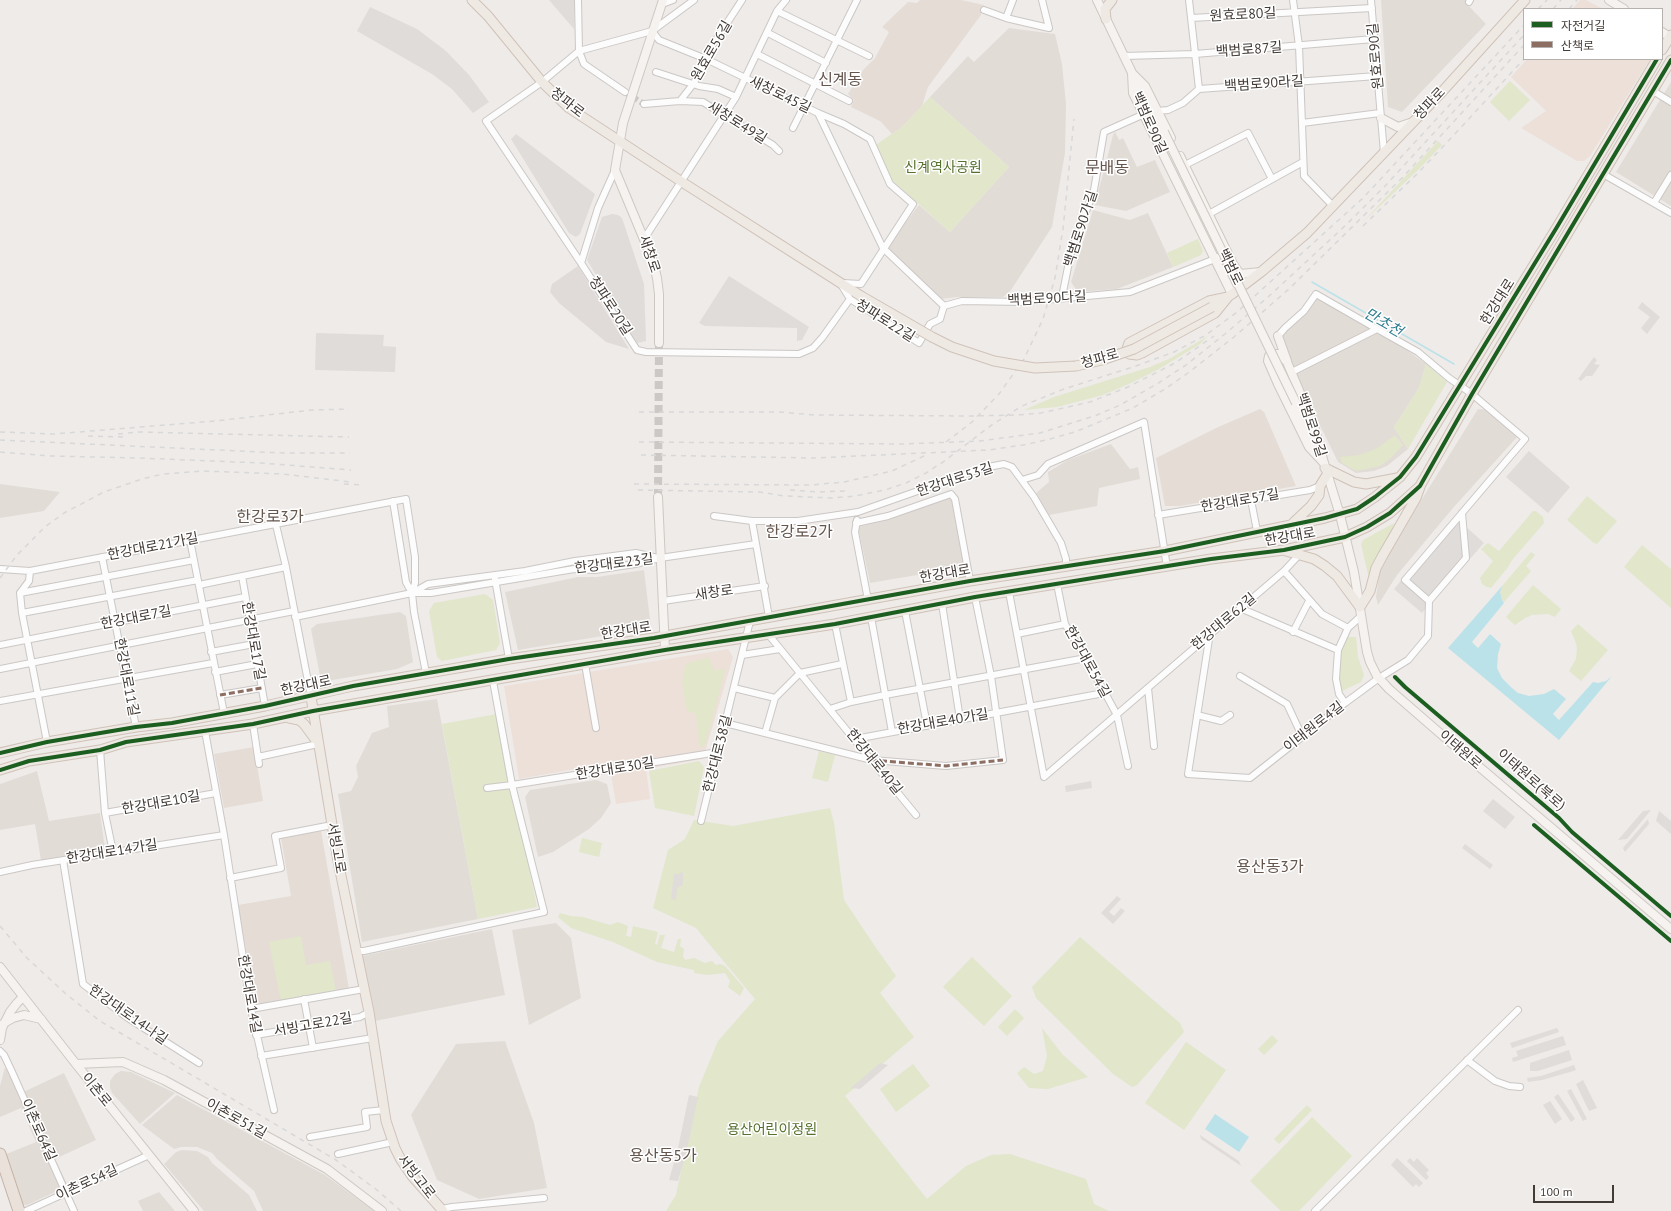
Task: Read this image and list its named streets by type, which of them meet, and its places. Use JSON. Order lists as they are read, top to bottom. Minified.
{"streets":{"main road":["청파로","백범로90길","새창로","백범로","한강대로","백범로99길","이태원로","서빙고로","이촌로","이촌로51길"],"street":["원효로80길","백범로87길","원효로56길","원효로90길","백범로90라길","새창로45길","새창로49길","백범로90가길","백범로90다길","청파로20길","청파로22길","한강대로53길","한강대로57길","한강대로21가길","한강대로23길","한강대로7길","한강대로62길","한강대로17길","한강대로54길","한강대로11길","한강대로40가길","이태원로4길","한강대로38길","한강대로40길","한강대로30길","한강대로10길","한강대로14가길","한강대로14길","한강대로14나길","서빙고로22길","이촌로64길","이촌로54길"],"cycle path":["이태원로(북로)"]},"crossings":[["원효로80길","백범로87길"],["원효로80길","원효로90길"],["원효로80길","백범로90라길"],["백범로87길","원효로90길"],["백범로87길","백범로"],["원효로56길","새창로45길"],["원효로56길","새창로49길"],["원효로90길","백범로90라길"],["원효로90길","청파로"],["새창로45길","청파로"],["청파로","백범로90길"],["청파로","청파로20길"],["청파로","청파로22길"],["백범로90길","백범로90가길"],["백범로90길","백범로"],["백범로90길","백범로90다길"],["백범로90가길","백범로90다길"],["백범로","한강대로"],["백범로","백범로99길"],["백범로","이태원로"],["백범로90다길","청파로22길"],["한강대로","한강대로53길"],["한강대로","한강대로17길"],["한강대로","한강대로54길"],["한강대로","한강대로11길"],["한강대로","이태원로"],["한강대로","한강대로38길"],["한강대로","한강대로40길"],["한강대로","한강대로10길"],["한강대로","서빙고로"],["한강대로","한강대로14길"],["청파로20길","청파로22길"],["한강대로21가길","한강대로11길"],["한강대로23길","한강대로7길"],["한강대로23길","한강대로17길"],["한강대로7길","한강대로17길"],["한강대로7길","한강대로11길"],["한강대로62길","한강대로54길"],["한강대로62길","한강대로40가길"],["한강대로54길","한강대로40가길"],["한강대로40가길","한강대로40길"],["이태원로4길","이태원로"],["한강대로38길","한강대로30길"],["한강대로10길","한강대로14가길"],["한강대로10길","한강대로14길"],["서빙고로","서빙고로22길"],["한강대로14가길","한강대로14길"],["한강대로14가길","한강대로14나길"],["한강대로14길","서빙고로22길"],["이촌로","이촌로51길"],["이촌로","이촌로54길"],["이촌로64길","이촌로54길"]],"districts":["신계동","문배동","한강로3가","한강로2가","용산동3가","용산동5가"],"water":["만초천"],"parks":["신계역사공원","용산어린이정원"],"legend":["자전거길","산책로"],"scale_bar":"100 m"}
